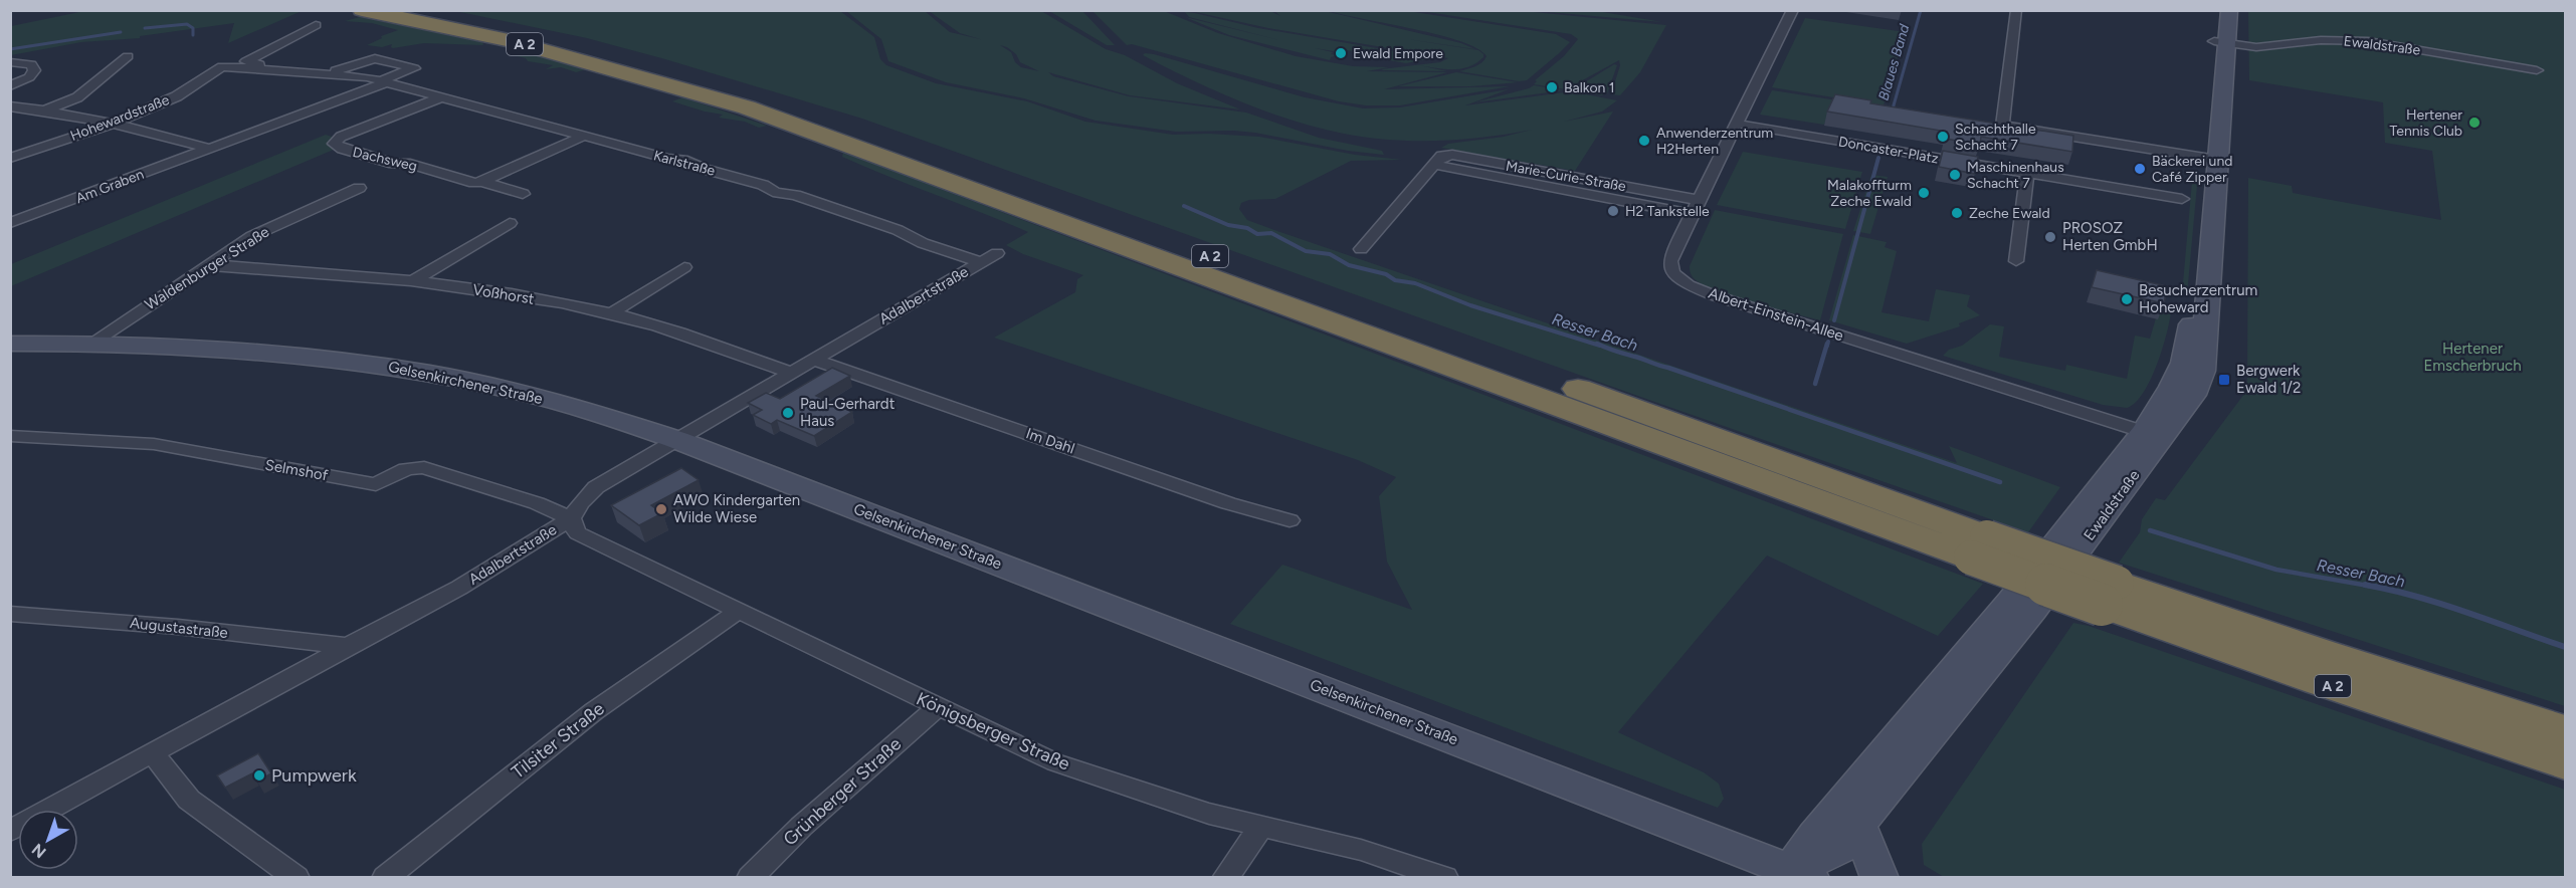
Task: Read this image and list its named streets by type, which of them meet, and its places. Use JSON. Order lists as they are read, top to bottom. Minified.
{"streets":{"highway":["A 2"],"main road":["Ewaldstraße","Gelsenkirchener Straße"],"street":["Hohewardstraße","Doncaster-Platz","Dachsweg","Karlstraße","Marie-Curie-Straße","Am Graben","Waldenburger Straße","Voßhorst","Adalbertstraße","Albert-Einstein-Allee","Im Dahl","Selmshof","Augustastraße","Königsberger Straße","Tilsiter Straße","Grünberger Straße"]},"crossings":[["Ewaldstraße","Albert-Einstein-Allee"],["Ewaldstraße","Gelsenkirchener Straße"],["Hohewardstraße","Karlstraße"],["Doncaster-Platz","Albert-Einstein-Allee"],["Dachsweg","Karlstraße"],["Karlstraße","Am Graben"],["Karlstraße","Adalbertstraße"],["Marie-Curie-Straße","Albert-Einstein-Allee"],["Waldenburger Straße","Voßhorst"],["Waldenburger Straße","Gelsenkirchener Straße"],["Voßhorst","Adalbertstraße"],["Adalbertstraße","Gelsenkirchener Straße"],["Adalbertstraße","Im Dahl"],["Adalbertstraße","Selmshof"],["Adalbertstraße","Augustastraße"],["Adalbertstraße","Königsberger Straße"],["Selmshof","Königsberger Straße"],["Königsberger Straße","Tilsiter Straße"],["Königsberger Straße","Grünberger Straße"]],"water":["Blaues Band","Resser Bach"],"parks":["Hertener Emscherbruch"],"places":{"other":["Ewald Empore","Balkon 1","Hertener Tennis Club","Schachthalle Schacht 7","Anwenderzentrum H2Herten","Bäckerei und Café Zipper","Maschinenhaus Schacht 7","Malakoffturm Zeche Ewald","H2 Tankstelle","Zeche Ewald","PROSOZ Herten GmbH","Besucherzentrum Hoheward","Paul-Gerhardt Haus","AWO Kindergarten Wilde Wiese","Pumpwerk"],"transit":["Bergwerk Ewald 1/2"]},"north":"bottom left"}
